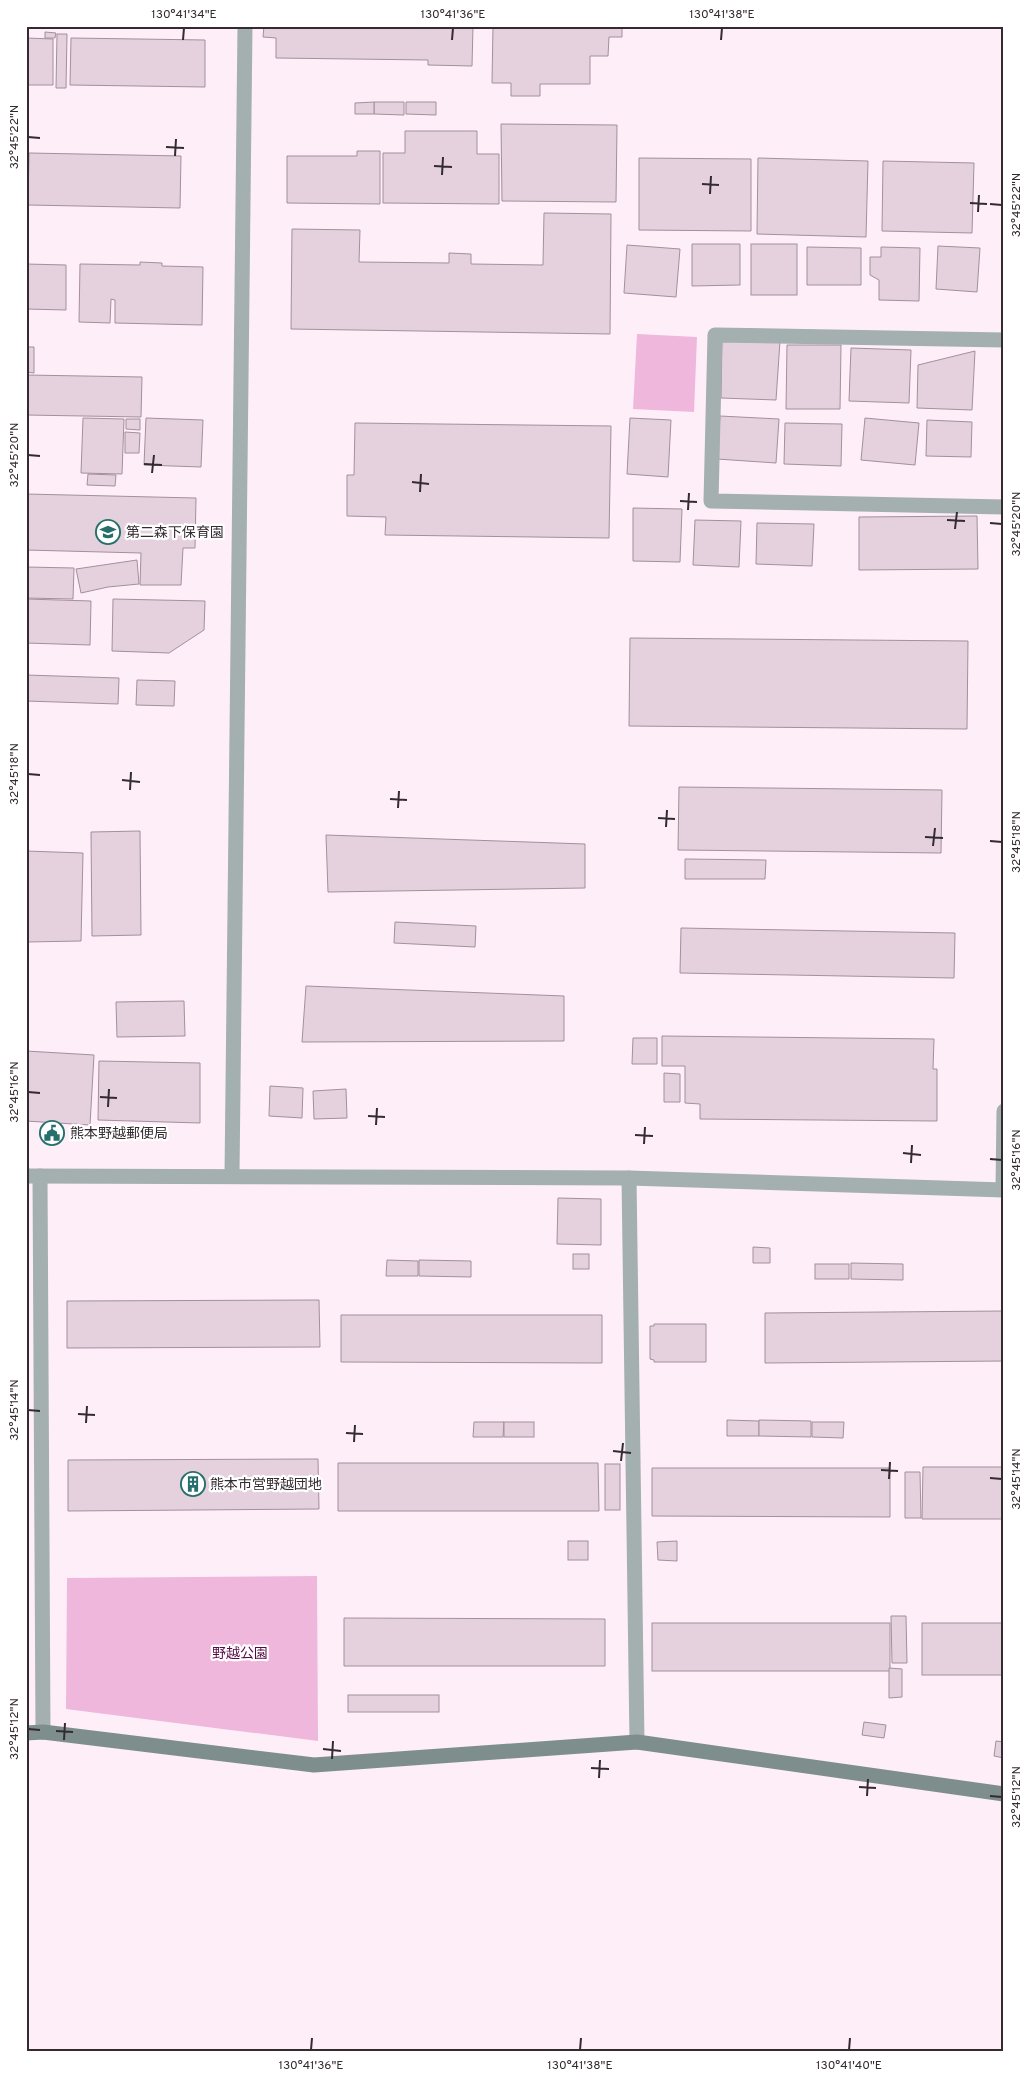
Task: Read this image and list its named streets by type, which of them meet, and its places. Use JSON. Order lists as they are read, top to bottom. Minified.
{"parks":["野越公園"],"places":{"school or university":["第二森下保育園"],"public building":["熊本野越郵便局"],"building":["熊本市営野越団地"]},"coordinates":["130°41'34\"E","130°41'36\"E","130°41'38\"E","32°45'22\"N","32°45'20\"N","32°45'18\"N","32°45'16\"N","32°45'14\"N","32°45'12\"N","130°41'40\"E"]}
